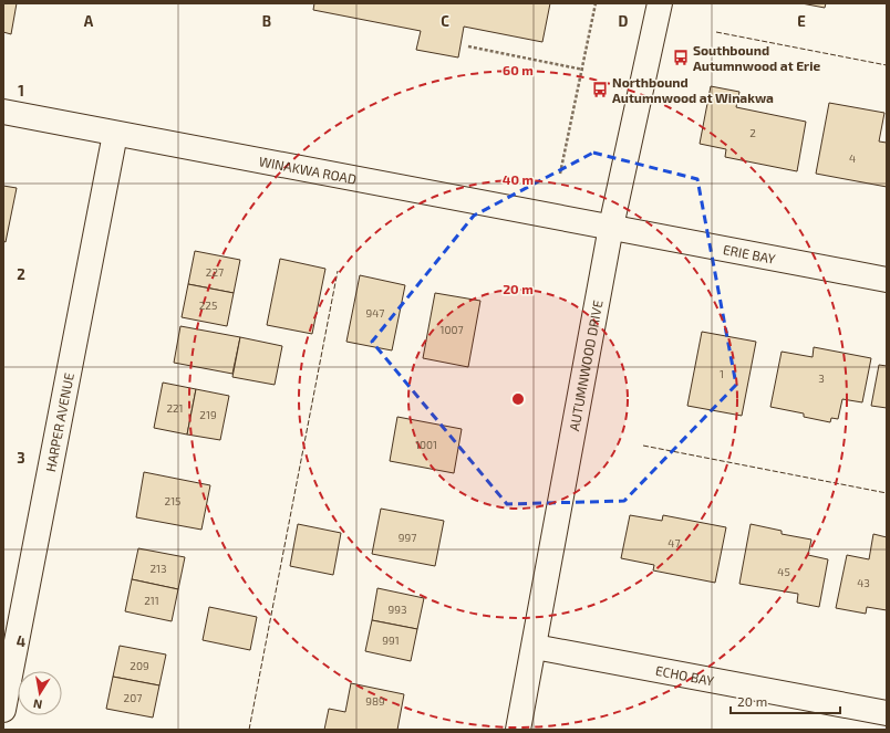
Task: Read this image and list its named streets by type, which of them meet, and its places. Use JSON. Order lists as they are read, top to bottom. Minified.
{"streets":{"street":["WINAKWA ROAD","ERIE BAY","AUTUMNWOOD DRIVE","HARPER AVENUE","ECHO BAY"]},"crossings":[["WINAKWA ROAD","ERIE BAY"],["WINAKWA ROAD","AUTUMNWOOD DRIVE"],["WINAKWA ROAD","HARPER AVENUE"],["ERIE BAY","AUTUMNWOOD DRIVE"],["AUTUMNWOOD DRIVE","ECHO BAY"]],"places":{"bus stop":["Southbound Autumnwood at Erie","Northbound Autumnwood at Winakwa"]},"house_numbers":["2","4","227","225","947","1007","1","3","221","219","1001","215","997","47","213","45","43","211","993","991","209","207","989"],"scale_bar":"20 m","north":"bottom","grid":{"columns":["A","B","C","D","E"],"rows":["1","2","3","4"]},"rings":["60 m","40 m","20 m"]}
